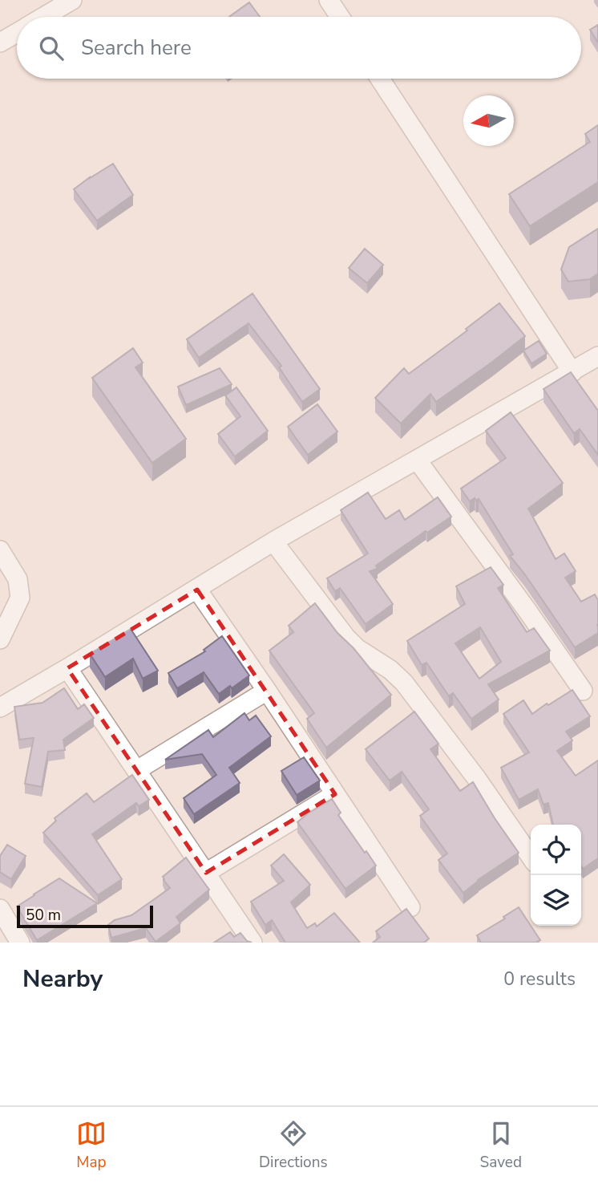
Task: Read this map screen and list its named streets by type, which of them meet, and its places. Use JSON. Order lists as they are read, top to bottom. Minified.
{"scale_bar":"50 m","north":"left","page":{"search":"Search here","scale":"50 m","heading":["Nearby","0 results"],"nav":["Map","Directions","Saved"]}}
